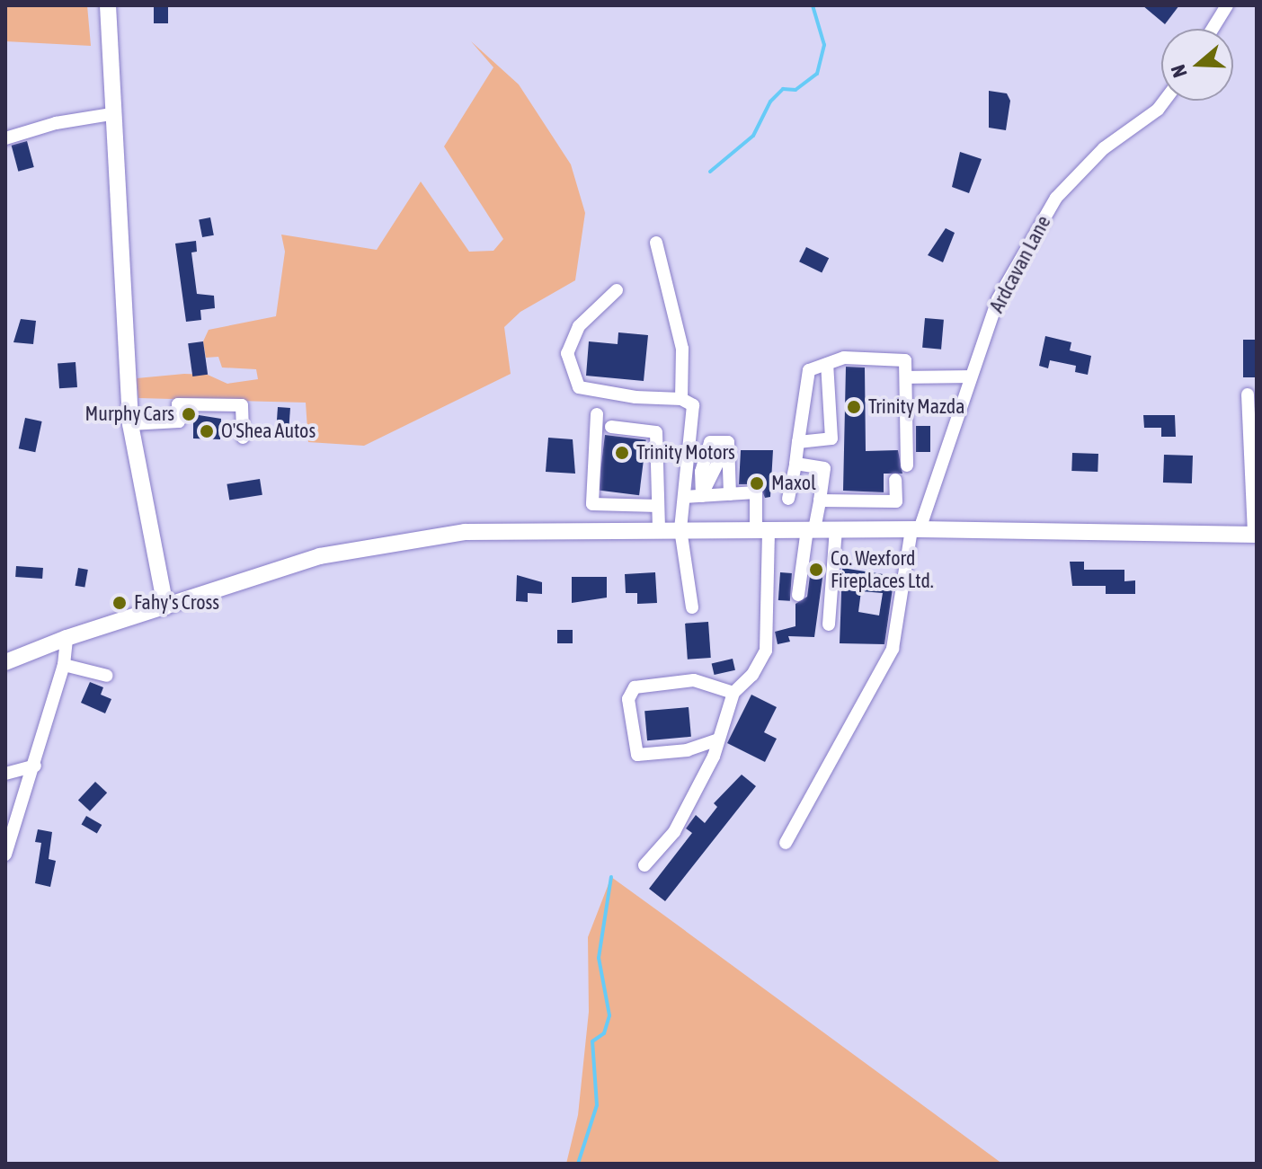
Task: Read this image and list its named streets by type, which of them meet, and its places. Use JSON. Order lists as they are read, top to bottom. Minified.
{"streets":{"street":["Ardcavan Lane"]},"places":["Trinity Mazda","Murphy Cars","O'Shea Autos","Trinity Motors","Maxol","Co. Wexford Fireplaces Ltd.","Fahy's Cross"],"north":"left"}
